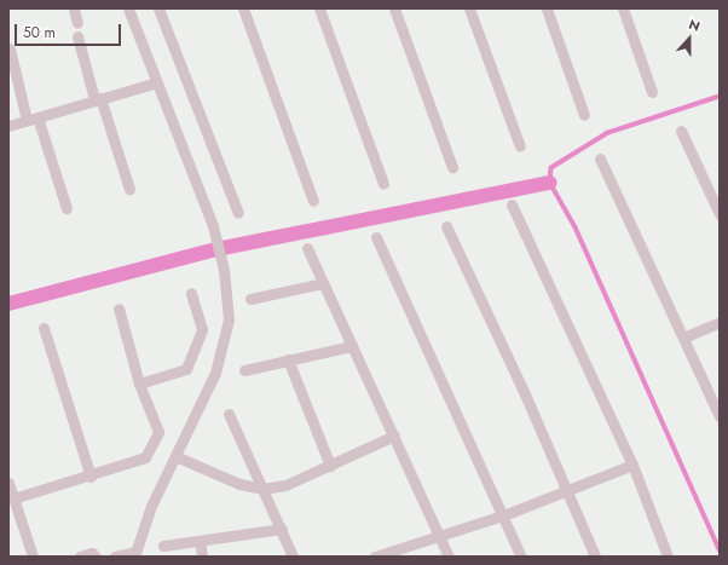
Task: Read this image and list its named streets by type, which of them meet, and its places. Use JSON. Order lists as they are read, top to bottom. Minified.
{"scale_bar":"50 m","north":"top"}
